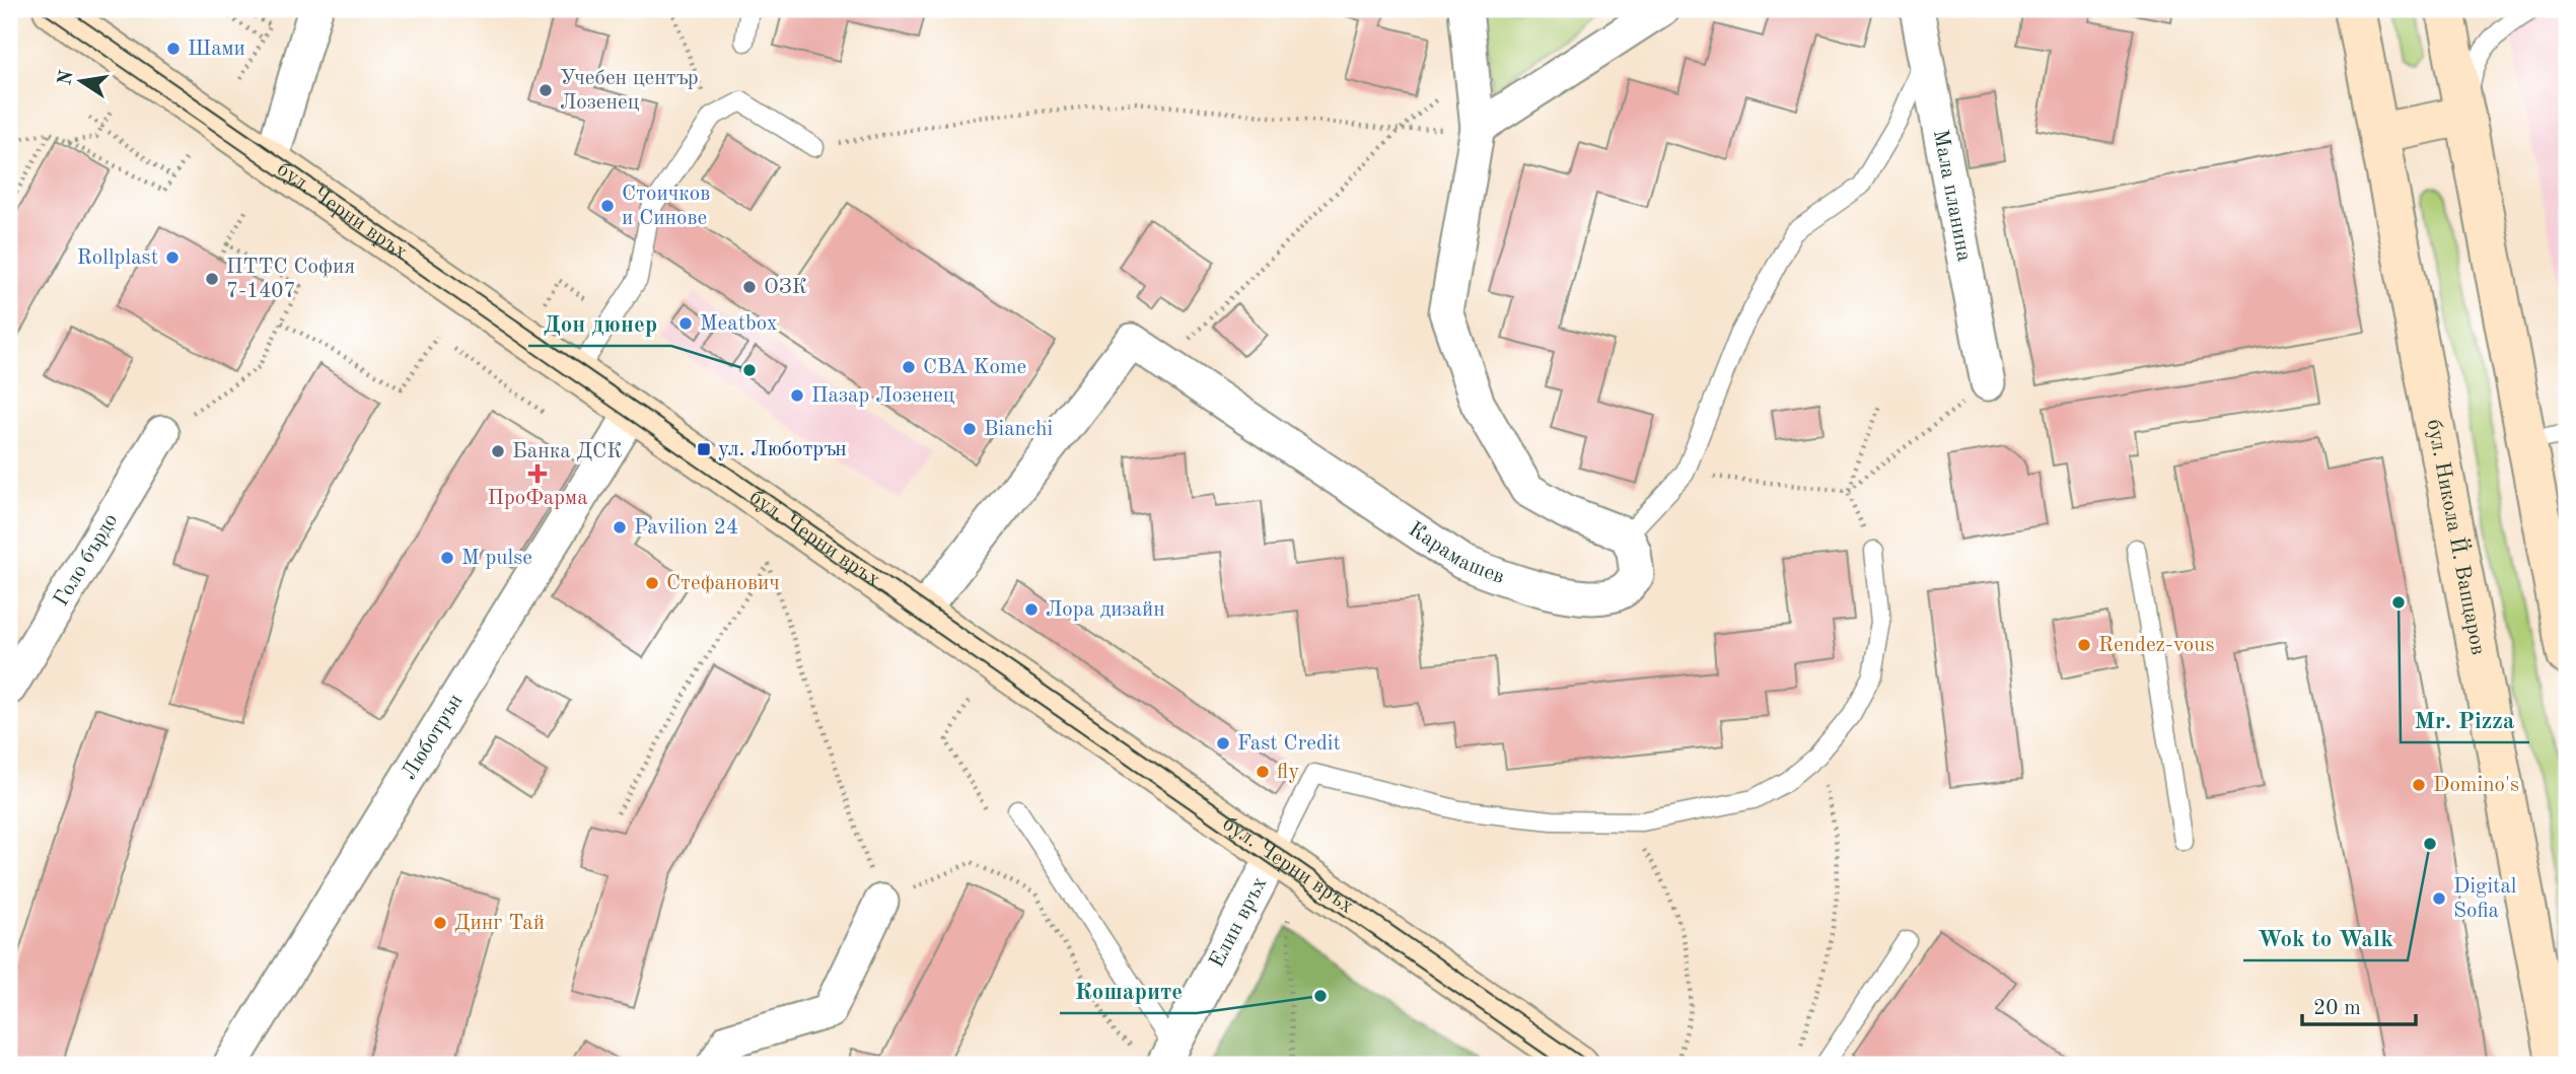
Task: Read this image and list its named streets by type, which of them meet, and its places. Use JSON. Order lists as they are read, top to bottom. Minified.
{"streets":{"main road":["бул. Черни връх","бул. Никола Й. Вапцаров"],"street":["Мала планина","Карамашев","Голо бърдо","Люботрън","Елин връх"]},"crossings":[["бул. Черни връх","Карамашев"],["бул. Черни връх","Люботрън"],["бул. Черни връх","Елин връх"]],"places":{"other":["Шами","Учебен център Лозенец","Стоичков и Синове","Rollplast","ПТТС София 7-1407","ОЗК","Meatbox","CBA Kome","Дон дюнер","Пазар Лозенец","Bianchi","Банка ДСК","Pavilion 24","M pulse","Стефанович","Mr. Pizza","Лора дизайн","Rendez-vous","Fast Credit","fly","Domino's","Wok to Walk","Digital Sofia","Динг Тай","Кошарите"],"transit":["ул. Люботрън"],"health":["ПроФарма"]},"scale_bar":"20 m","north":"left"}
